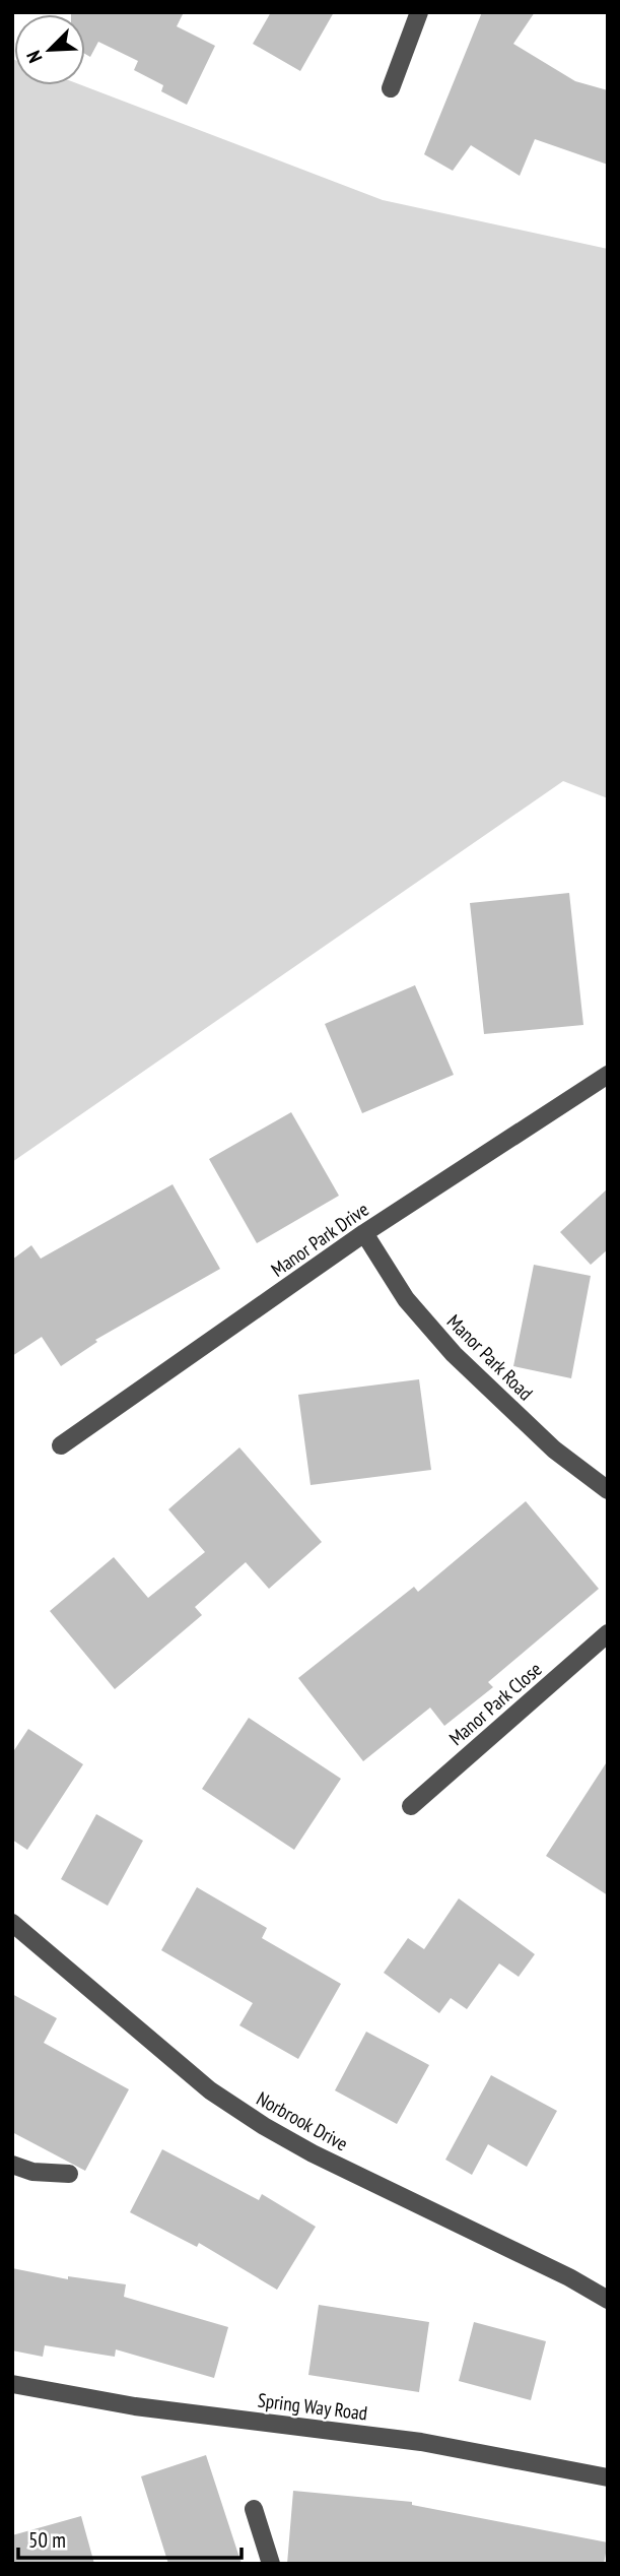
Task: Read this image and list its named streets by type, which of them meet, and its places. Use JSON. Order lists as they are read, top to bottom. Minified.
{"streets":{"street":["Manor Park Drive","Manor Park Road","Manor Park Close","Norbrook Drive","Spring Way Road"]},"crossings":[["Manor Park Drive","Manor Park Road"]],"scale_bar":"50 m","north":"bottom left"}
